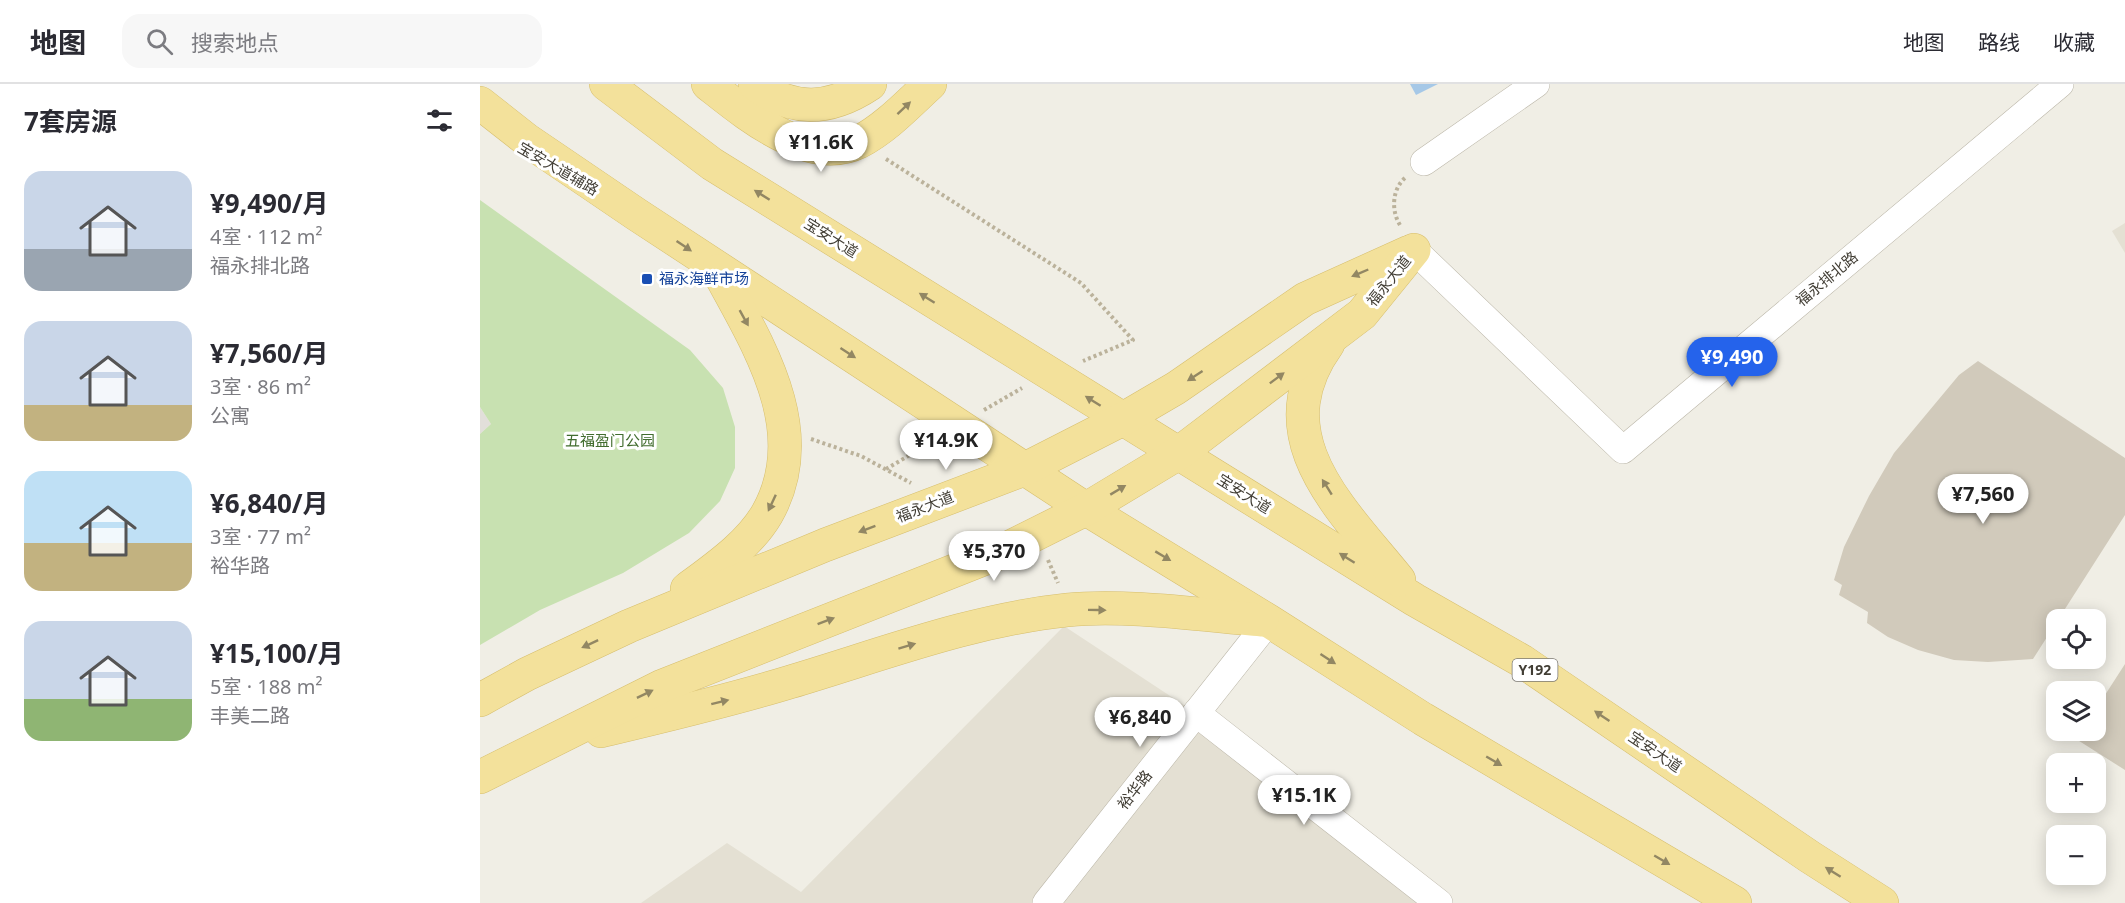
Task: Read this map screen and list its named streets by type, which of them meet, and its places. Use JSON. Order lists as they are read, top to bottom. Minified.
{"streets":{"main road":["宝安大道辅路","宝安大道","福永大道","Y192"],"street":["福永排北路","裕华路"]},"crossings":[["宝安大道","福永大道"],["福永排北路","福永大道"]],"parks":["五福盈门公园"],"places":{"transit":["福永海鲜市场"]},"page":{"header":"地图","search":"搜索地点","nav":["地图","路线","收藏"],"heading":"7套房源","price":["¥11.6K","¥9,490","¥14.9K","¥7,560","¥5,370","¥6,840","¥15.1K"],"list":[{"name":"¥9,490/月","note":"4室 · 112 m² · 福永排北路"},{"name":"¥7,560/月","note":"3室 · 86 m² · 公寓"},{"name":"¥6,840/月","note":"3室 · 77 m² · 裕华路"},{"name":"¥15,100/月","note":"5室 · 188 m² · 丰美二路"}],"map_buttons":["+","−"]}}
